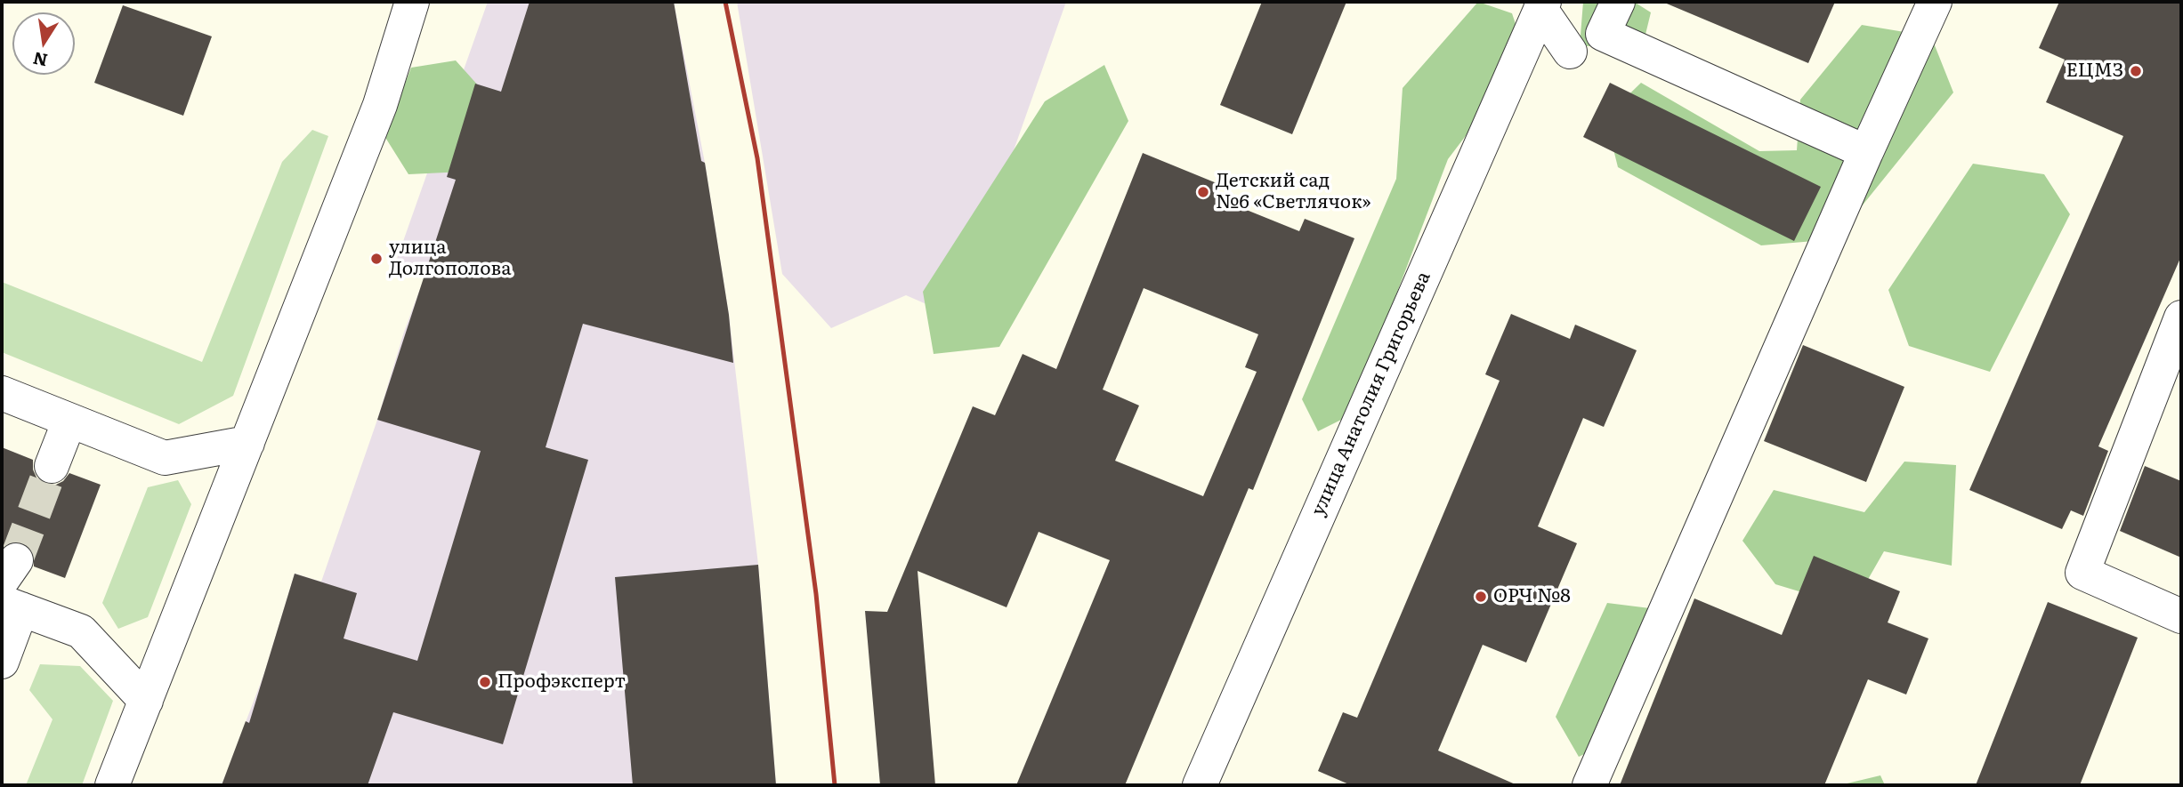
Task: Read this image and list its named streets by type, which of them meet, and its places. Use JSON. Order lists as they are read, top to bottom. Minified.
{"streets":{"street":["улица Анатолия Григорьева"]},"places":["ЕЦМЗ","Детский сад №6 «Светлячок»","улица Долгополова","ОРЧ №8","Профэксперт"],"north":"bottom"}
